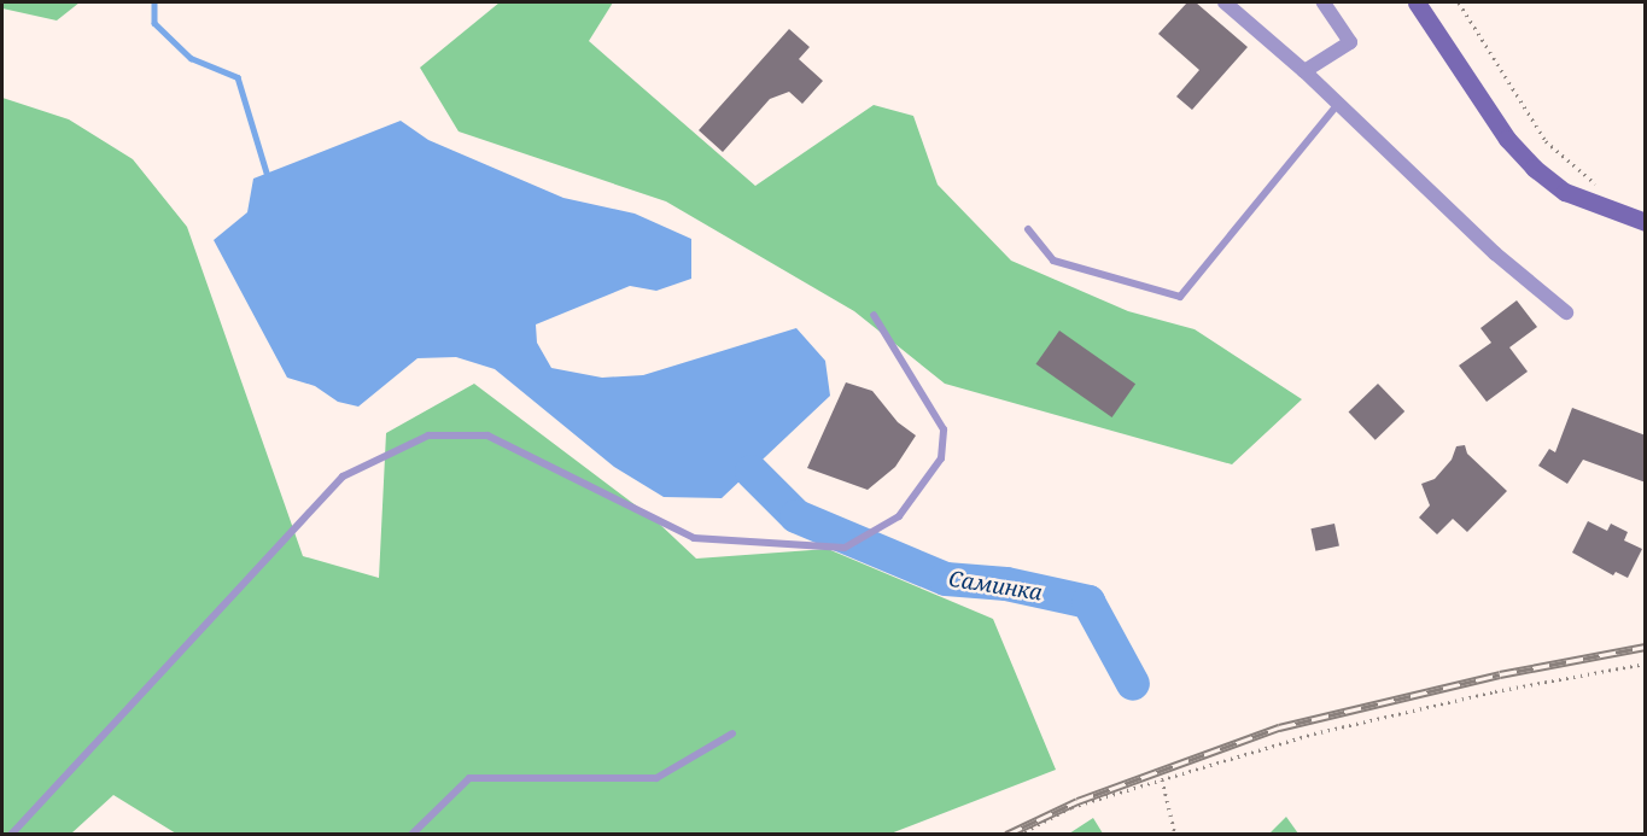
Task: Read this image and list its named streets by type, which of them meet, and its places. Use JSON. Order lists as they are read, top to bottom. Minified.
{"water":["Саминка"]}
